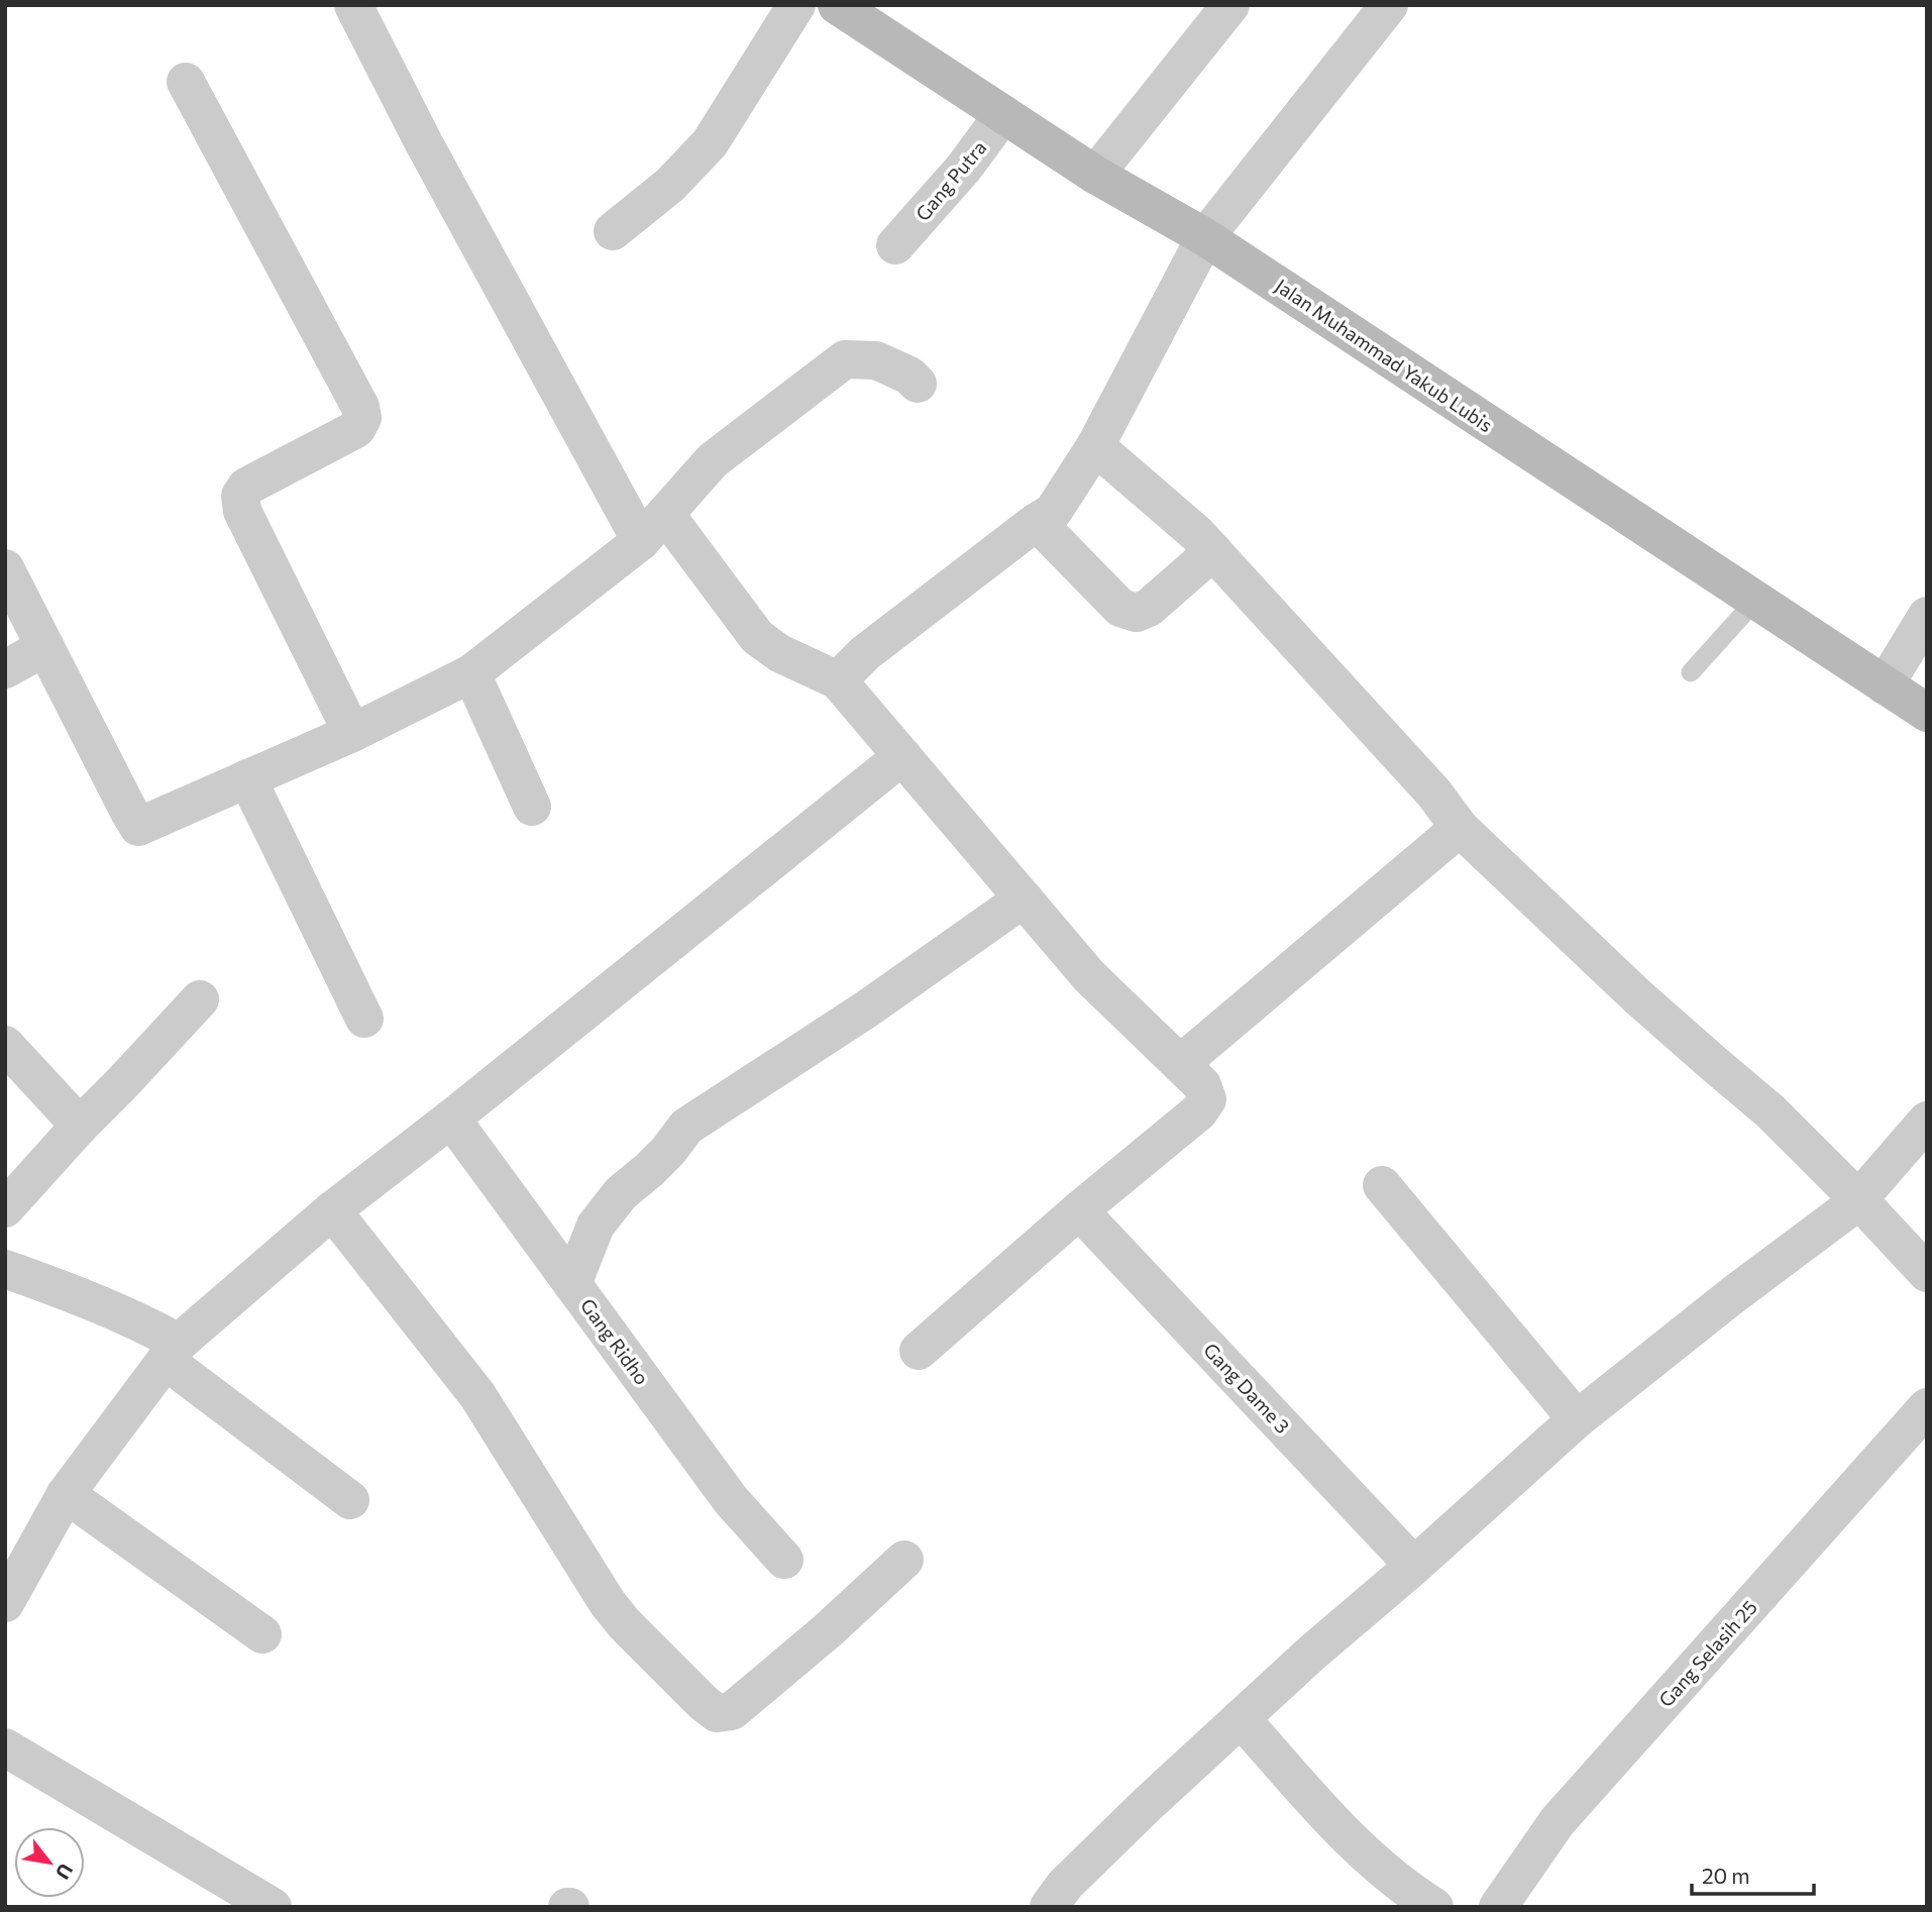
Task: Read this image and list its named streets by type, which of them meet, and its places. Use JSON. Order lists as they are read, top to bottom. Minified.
{"streets":{"main road":["Jalan Muhammad Yakub Lubis"],"street":["Gang Putra","Gang Ridho","Gang Dame 3","Gang Selasih 25"]},"crossings":[["Gang Putra","Jalan Muhammad Yakub Lubis"]],"scale_bar":"20 m","north":"bottom right"}
